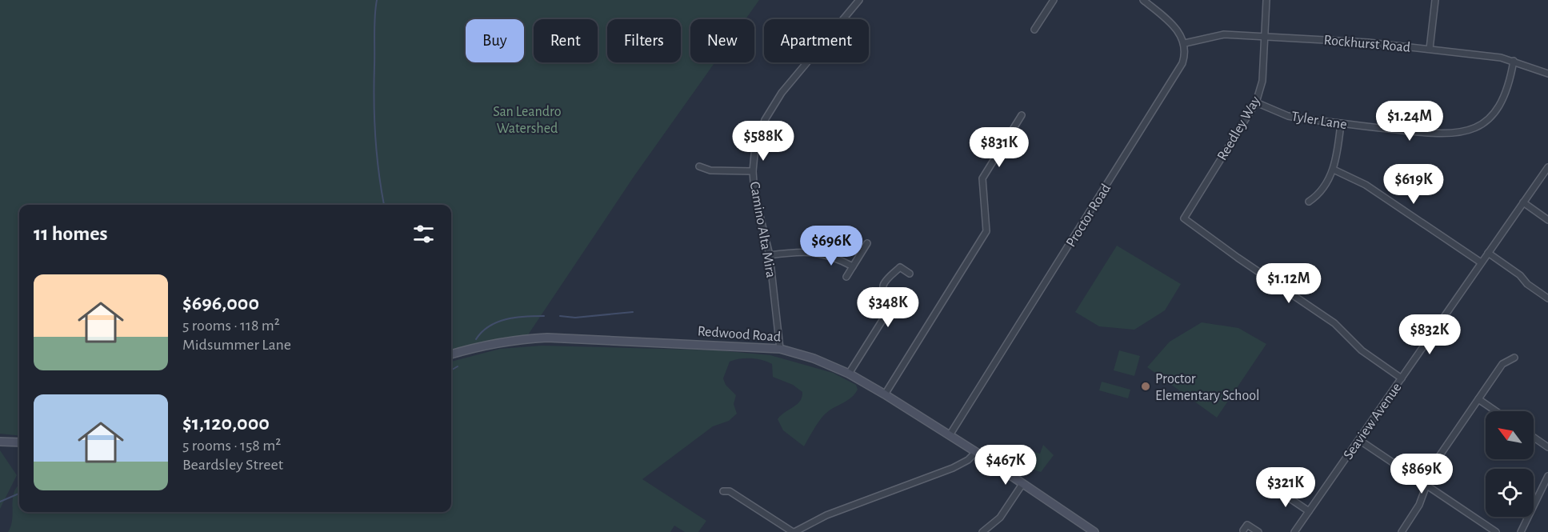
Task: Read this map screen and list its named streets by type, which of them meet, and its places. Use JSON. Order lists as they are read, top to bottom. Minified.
{"streets":{"main road":["Redwood Road"],"street":["Rockhurst Road","Tyler Lane","Reedley Way","Proctor Road","Camino Alta Mira","Seaview Avenue"]},"crossings":[["Rockhurst Road","Tyler Lane"],["Rockhurst Road","Reedley Way"],["Rockhurst Road","Proctor Road"],["Tyler Lane","Reedley Way"],["Reedley Way","Seaview Avenue"],["Proctor Road","Redwood Road"],["Camino Alta Mira","Redwood Road"]],"parks":["San Leandro Watershed"],"places":["Proctor Elementary School"],"north":"top left","page":{"chip":["Buy","Rent","Filters","New","Apartment"],"price":["$1.24M","$588K","$831K","$619K","$696K","$1.12M","$348K","$832K","$467K","$869K","$321K"],"heading":"11 homes","list":[{"name":"$696,000","note":"5 rooms · 118 m² · Midsummer Lane"},{"name":"$1,120,000","note":"5 rooms · 158 m² · Beardsley Street"}]}}
